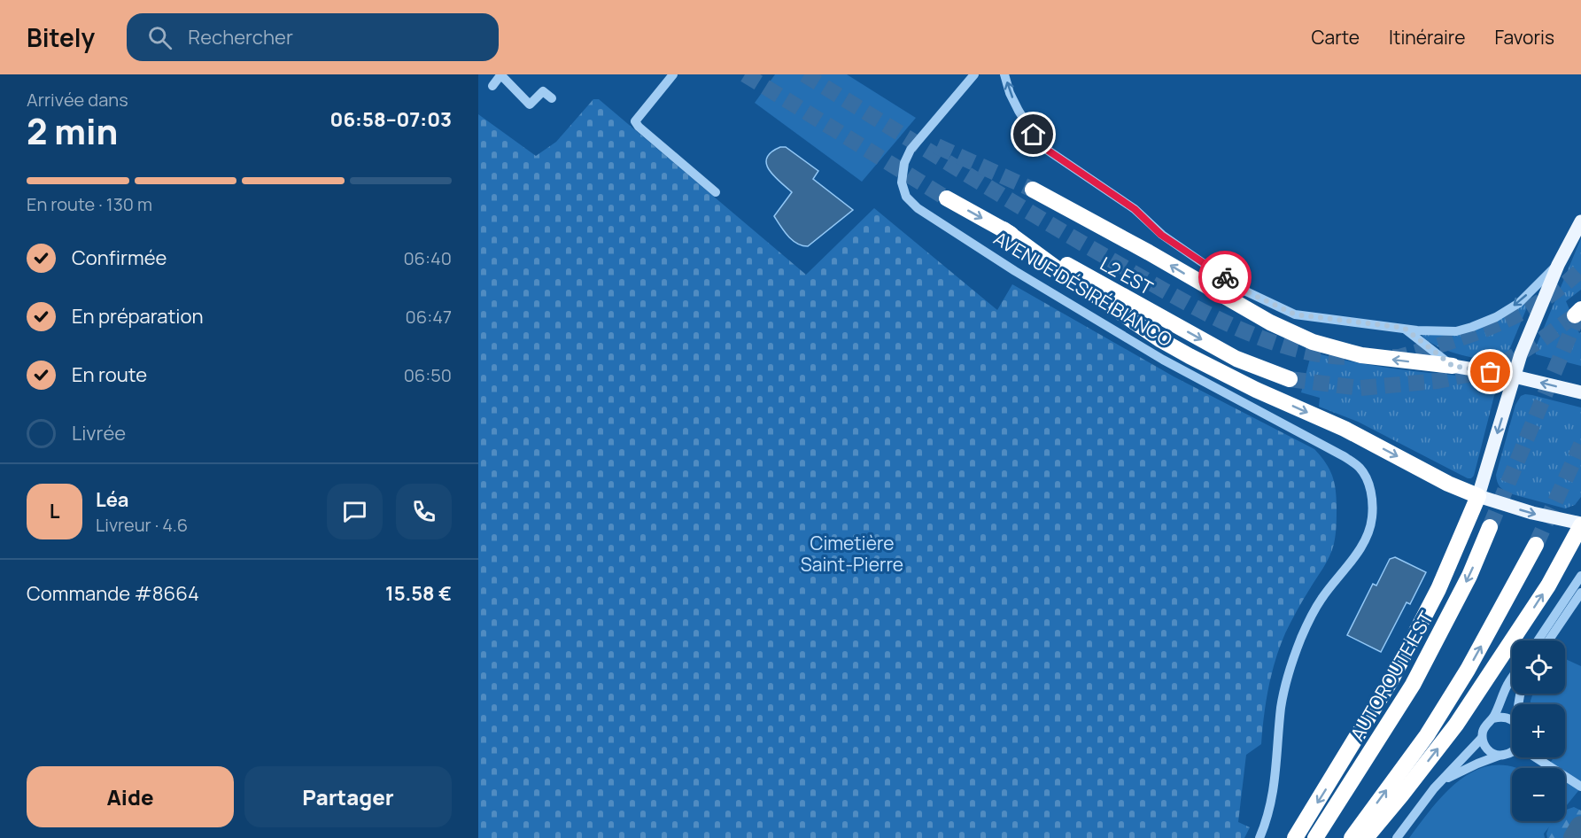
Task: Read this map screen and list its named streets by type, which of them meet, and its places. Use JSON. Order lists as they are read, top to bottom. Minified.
{"streets":{"highway":["L2 EST","AUTOROUTE EST"],"street":["AVENUE DÉSIRÉ BIANCO"]},"parks":["Cimetière Saint-Pierre"],"page":{"header":"Bitely","search":"Rechercher","nav":["Carte","Itinéraire","Favoris"],"heading":["2 min","Arrivée dans","06:58–07:03"],"panel":["Léa","Livreur · 4.6","Commande #8664","15.58 €"],"bar":"En route · 130 m","list":[["Confirmée","06:40"],["En préparation","06:47"],["En route","06:50"],"Livrée"],"round":"L","map_buttons":["+","−"],"buttons":["Aide","Partager"]}}
